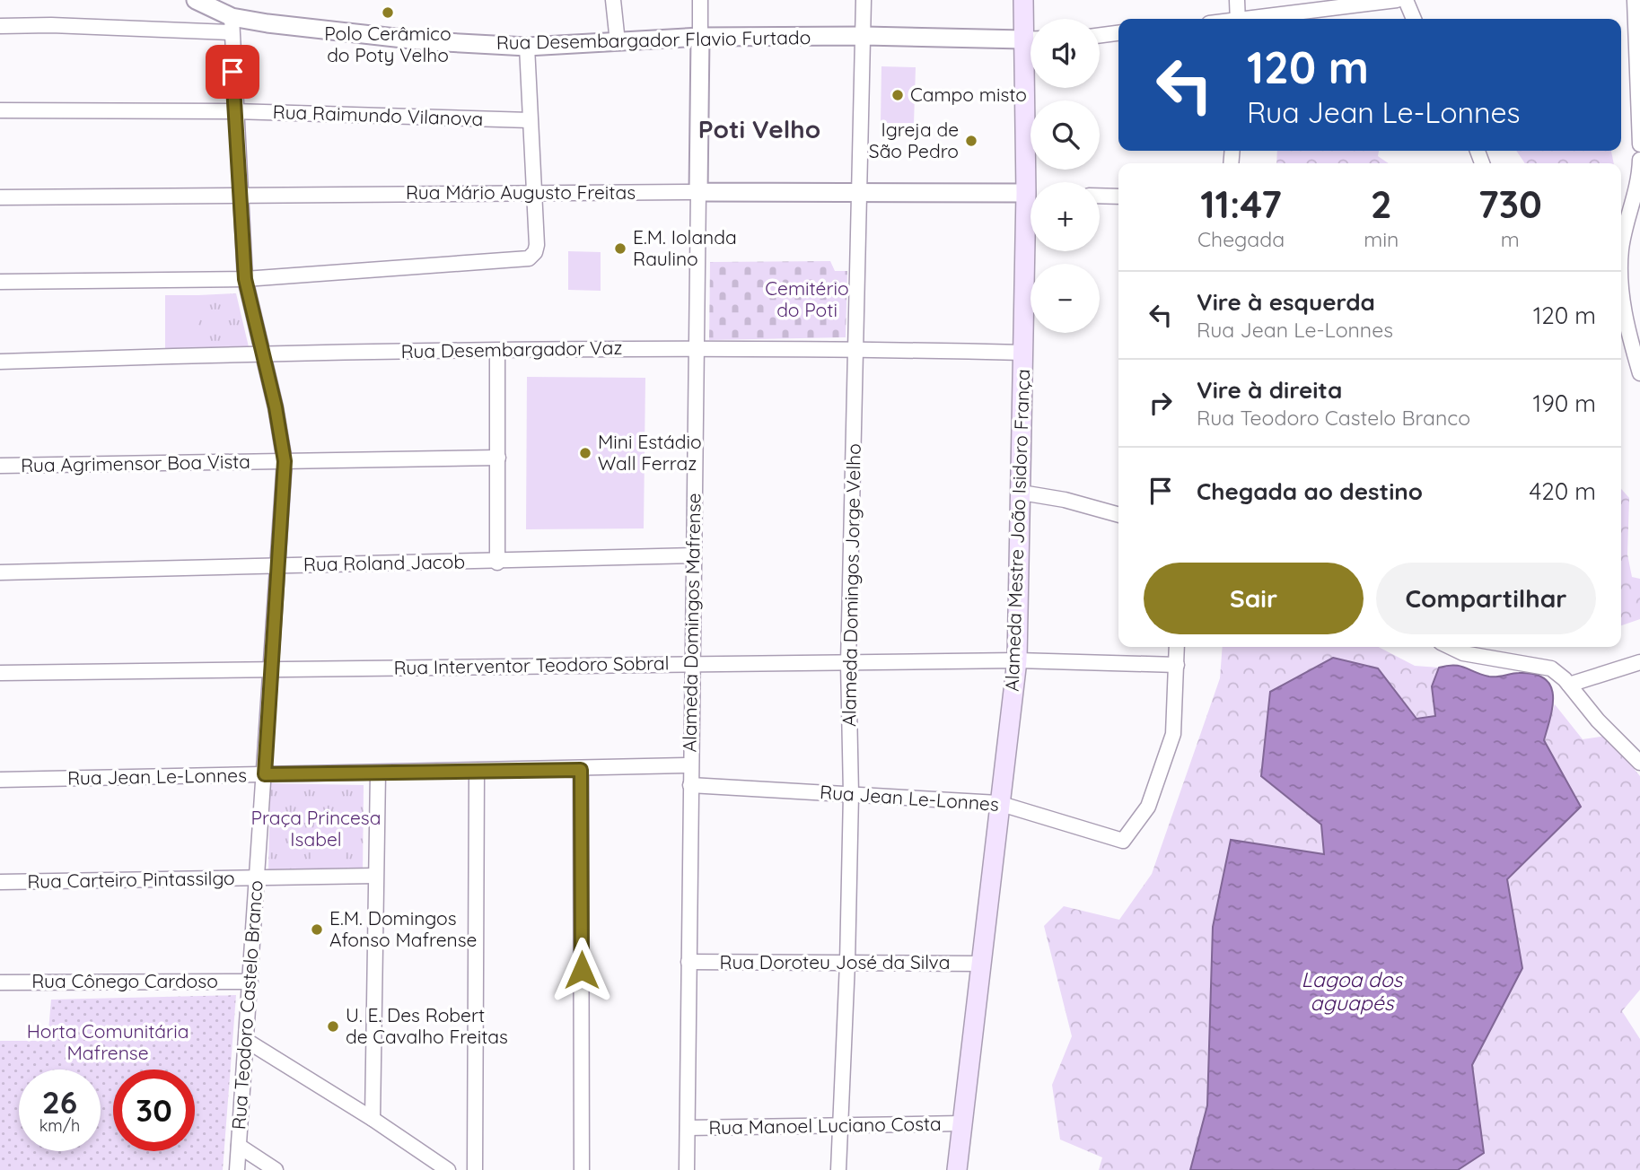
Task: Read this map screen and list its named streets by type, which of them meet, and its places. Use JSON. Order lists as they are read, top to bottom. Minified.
{"streets":{"main road":["Alameda Mestre João Isidoro França"],"street":["Rua Desembargador Flavio Furtado","Rua Raimundo Vilanova","Rua Mário Augusto Freitas","Rua Desembargador Vaz","Rua Agrimensor Boa Vista","Rua Roland Jacob","Alameda Domingos Jorge Velho","Alameda Domingos Mafrense","Rua Interventor Teodoro Sobral","Rua Jean Le-Lonnes","Rua Carteiro Pintassilgo","Rua Doroteu José da Silva","Rua Cônego Cardoso","Rua Teodoro Castelo Branco","Rua Manoel Luciano Costa"]},"crossings":[["Rua Desembargador Flavio Furtado","Alameda Domingos Jorge Velho"],["Rua Desembargador Flavio Furtado","Alameda Domingos Mafrense"],["Rua Desembargador Flavio Furtado","Rua Teodoro Castelo Branco"],["Rua Raimundo Vilanova","Rua Teodoro Castelo Branco"],["Rua Mário Augusto Freitas","Alameda Domingos Jorge Velho"],["Rua Mário Augusto Freitas","Alameda Domingos Mafrense"],["Rua Mário Augusto Freitas","Rua Teodoro Castelo Branco"],["Rua Desembargador Vaz","Alameda Mestre João Isidoro França"],["Rua Desembargador Vaz","Alameda Domingos Jorge Velho"],["Rua Desembargador Vaz","Alameda Domingos Mafrense"],["Rua Desembargador Vaz","Rua Teodoro Castelo Branco"],["Rua Agrimensor Boa Vista","Rua Teodoro Castelo Branco"],["Alameda Mestre João Isidoro França","Rua Interventor Teodoro Sobral"],["Alameda Mestre João Isidoro França","Rua Jean Le-Lonnes"],["Alameda Mestre João Isidoro França","Rua Doroteu José da Silva"],["Alameda Mestre João Isidoro França","Rua Manoel Luciano Costa"],["Rua Roland Jacob","Alameda Domingos Mafrense"],["Rua Roland Jacob","Rua Teodoro Castelo Branco"],["Alameda Domingos Jorge Velho","Rua Interventor Teodoro Sobral"],["Alameda Domingos Jorge Velho","Rua Jean Le-Lonnes"],["Alameda Domingos Jorge Velho","Rua Doroteu José da Silva"],["Alameda Domingos Jorge Velho","Rua Manoel Luciano Costa"],["Alameda Domingos Mafrense","Rua Interventor Teodoro Sobral"],["Alameda Domingos Mafrense","Rua Jean Le-Lonnes"],["Alameda Domingos Mafrense","Rua Doroteu José da Silva"],["Alameda Domingos Mafrense","Rua Manoel Luciano Costa"],["Rua Interventor Teodoro Sobral","Rua Jean Le-Lonnes"],["Rua Interventor Teodoro Sobral","Rua Teodoro Castelo Branco"],["Rua Jean Le-Lonnes","Rua Teodoro Castelo Branco"],["Rua Carteiro Pintassilgo","Rua Teodoro Castelo Branco"],["Rua Cônego Cardoso","Rua Teodoro Castelo Branco"]],"districts":["Poti Velho"],"water":["Lagoa dos aguapés"],"parks":["Cemitério do Poti","Praça Princesa Isabel","Horta Comunitária Mafrense"],"places":["Polo Cerâmico do Poty Velho","Campo misto","Igreja de São Pedro","E.M. Iolanda Raulino","Mini Estádio Wall Ferraz","E.M. Domingos Afonso Mafrense","U. E. Des Robert de Cavalho Freitas"],"page":{"map_buttons":["+","−"],"turn":["120 m","Rua Jean Le-Lonnes"],"eta":["11:47","Chegada","2","min","730","m"],"list":[{"name":"Vire à esquerda","note":"Rua Jean Le-Lonnes","value":"120 m"},{"name":"Vire à direita","note":"Rua Teodoro Castelo Branco","value":"190 m"},{"name":"Chegada ao destino","value":"420 m"}],"buttons":["Sair","Compartilhar"],"speed":"26 km/h","limit":"30"}}
